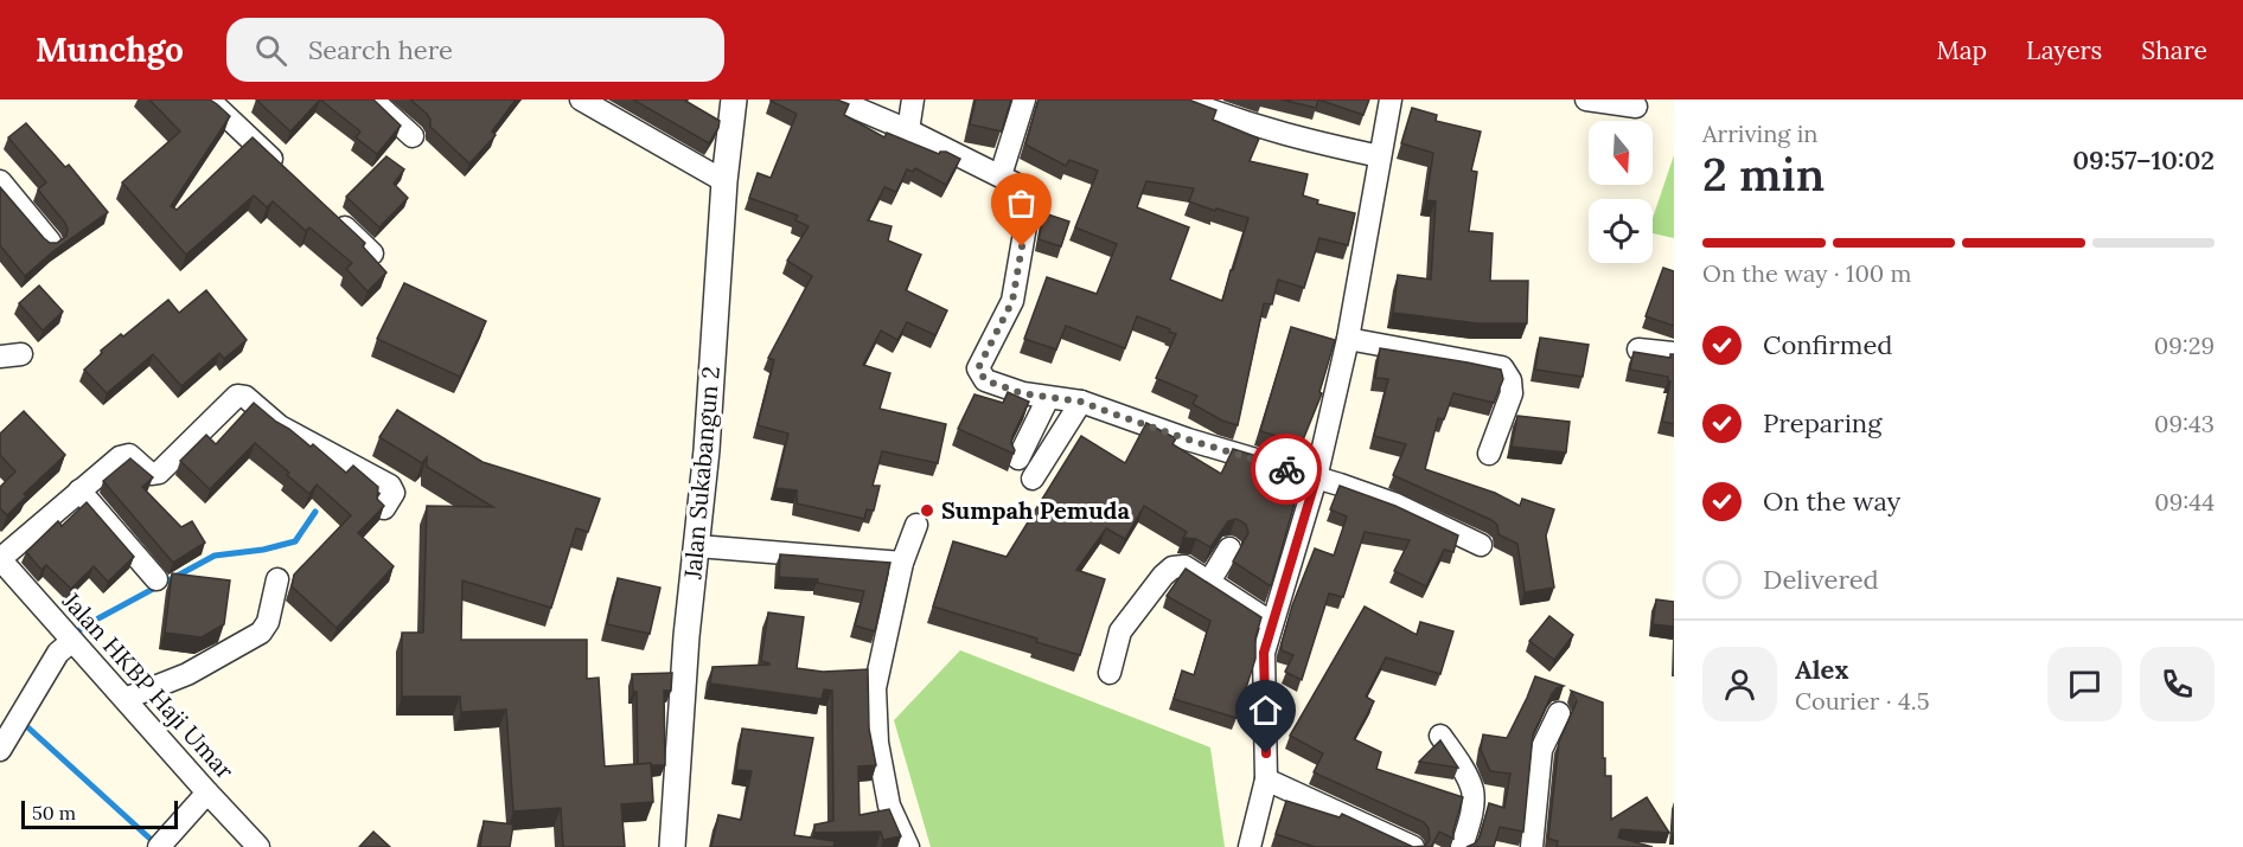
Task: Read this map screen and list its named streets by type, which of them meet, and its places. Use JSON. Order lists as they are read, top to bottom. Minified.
{"streets":{"street":["Jalan Sukabangun 2","Jalan HKBP Haji Umar"]},"places":["Sumpah Pemuda"],"scale_bar":"50 m","north":"bottom","page":{"header":"Munchgo","search":"Search here","nav":["Map","Layers","Share"],"heading":["2 min","Arriving in","09:57–10:02"],"panel":["Alex","Courier · 4.5"],"bar":"On the way · 100 m","list":[["Confirmed","09:29"],["Preparing","09:43"],["On the way","09:44"],"Delivered"],"scale":"50 m"}}
